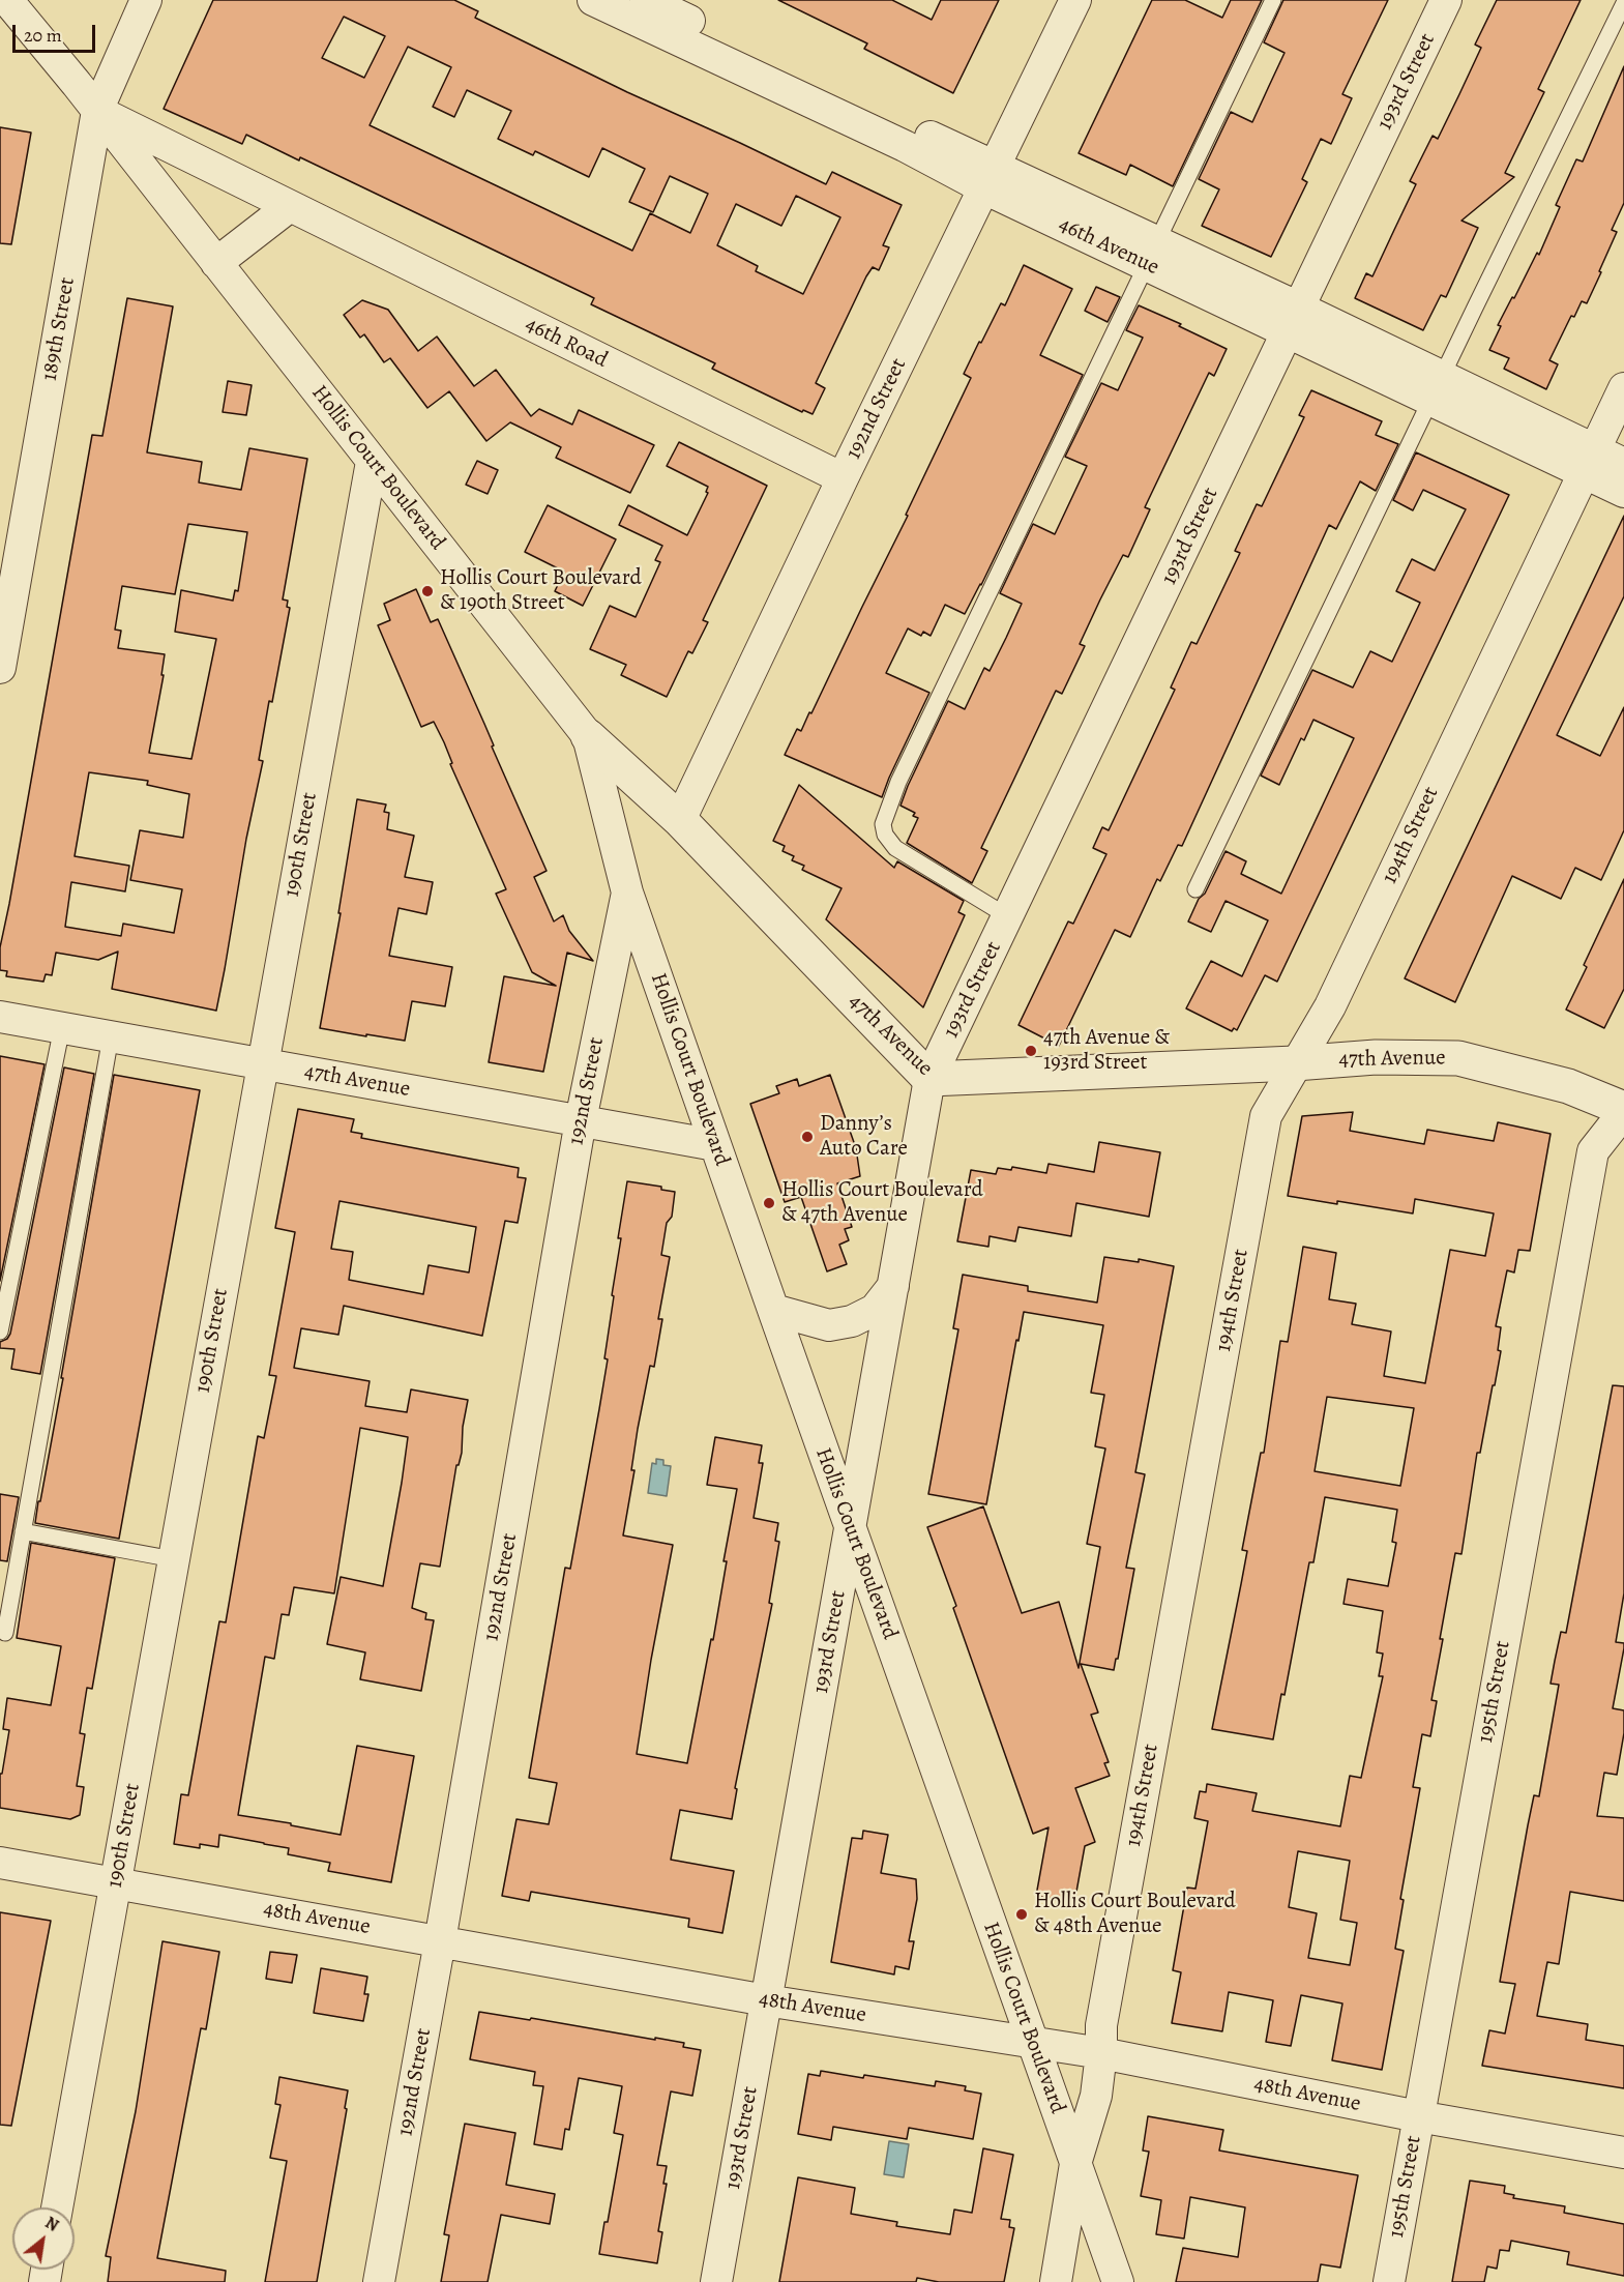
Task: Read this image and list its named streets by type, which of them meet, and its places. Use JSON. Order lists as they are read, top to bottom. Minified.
{"streets":{"street":["193rd Street","46th Avenue","189th Street","46th Road","192nd Street","Hollis Court Boulevard","194th Street","190th Street","47th Avenue","195th Street","48th Avenue"]},"crossings":[["193rd Street","46th Avenue"],["193rd Street","Hollis Court Boulevard"],["193rd Street","47th Avenue"],["193rd Street","48th Avenue"],["46th Avenue","192nd Street"],["46th Avenue","194th Street"],["189th Street","46th Road"],["189th Street","Hollis Court Boulevard"],["46th Road","192nd Street"],["46th Road","Hollis Court Boulevard"],["192nd Street","Hollis Court Boulevard"],["192nd Street","47th Avenue"],["192nd Street","48th Avenue"],["Hollis Court Boulevard","194th Street"],["Hollis Court Boulevard","190th Street"],["Hollis Court Boulevard","47th Avenue"],["Hollis Court Boulevard","48th Avenue"],["194th Street","47th Avenue"],["194th Street","48th Avenue"],["190th Street","47th Avenue"],["190th Street","48th Avenue"],["47th Avenue","195th Street"],["195th Street","48th Avenue"]],"places":["Hollis Court Boulevard & 190th Street","47th Avenue & 193rd Street","Danny’s Auto Care","Hollis Court Boulevard & 47th Avenue","Hollis Court Boulevard & 48th Avenue"],"scale_bar":"20 m","north":"top right"}
